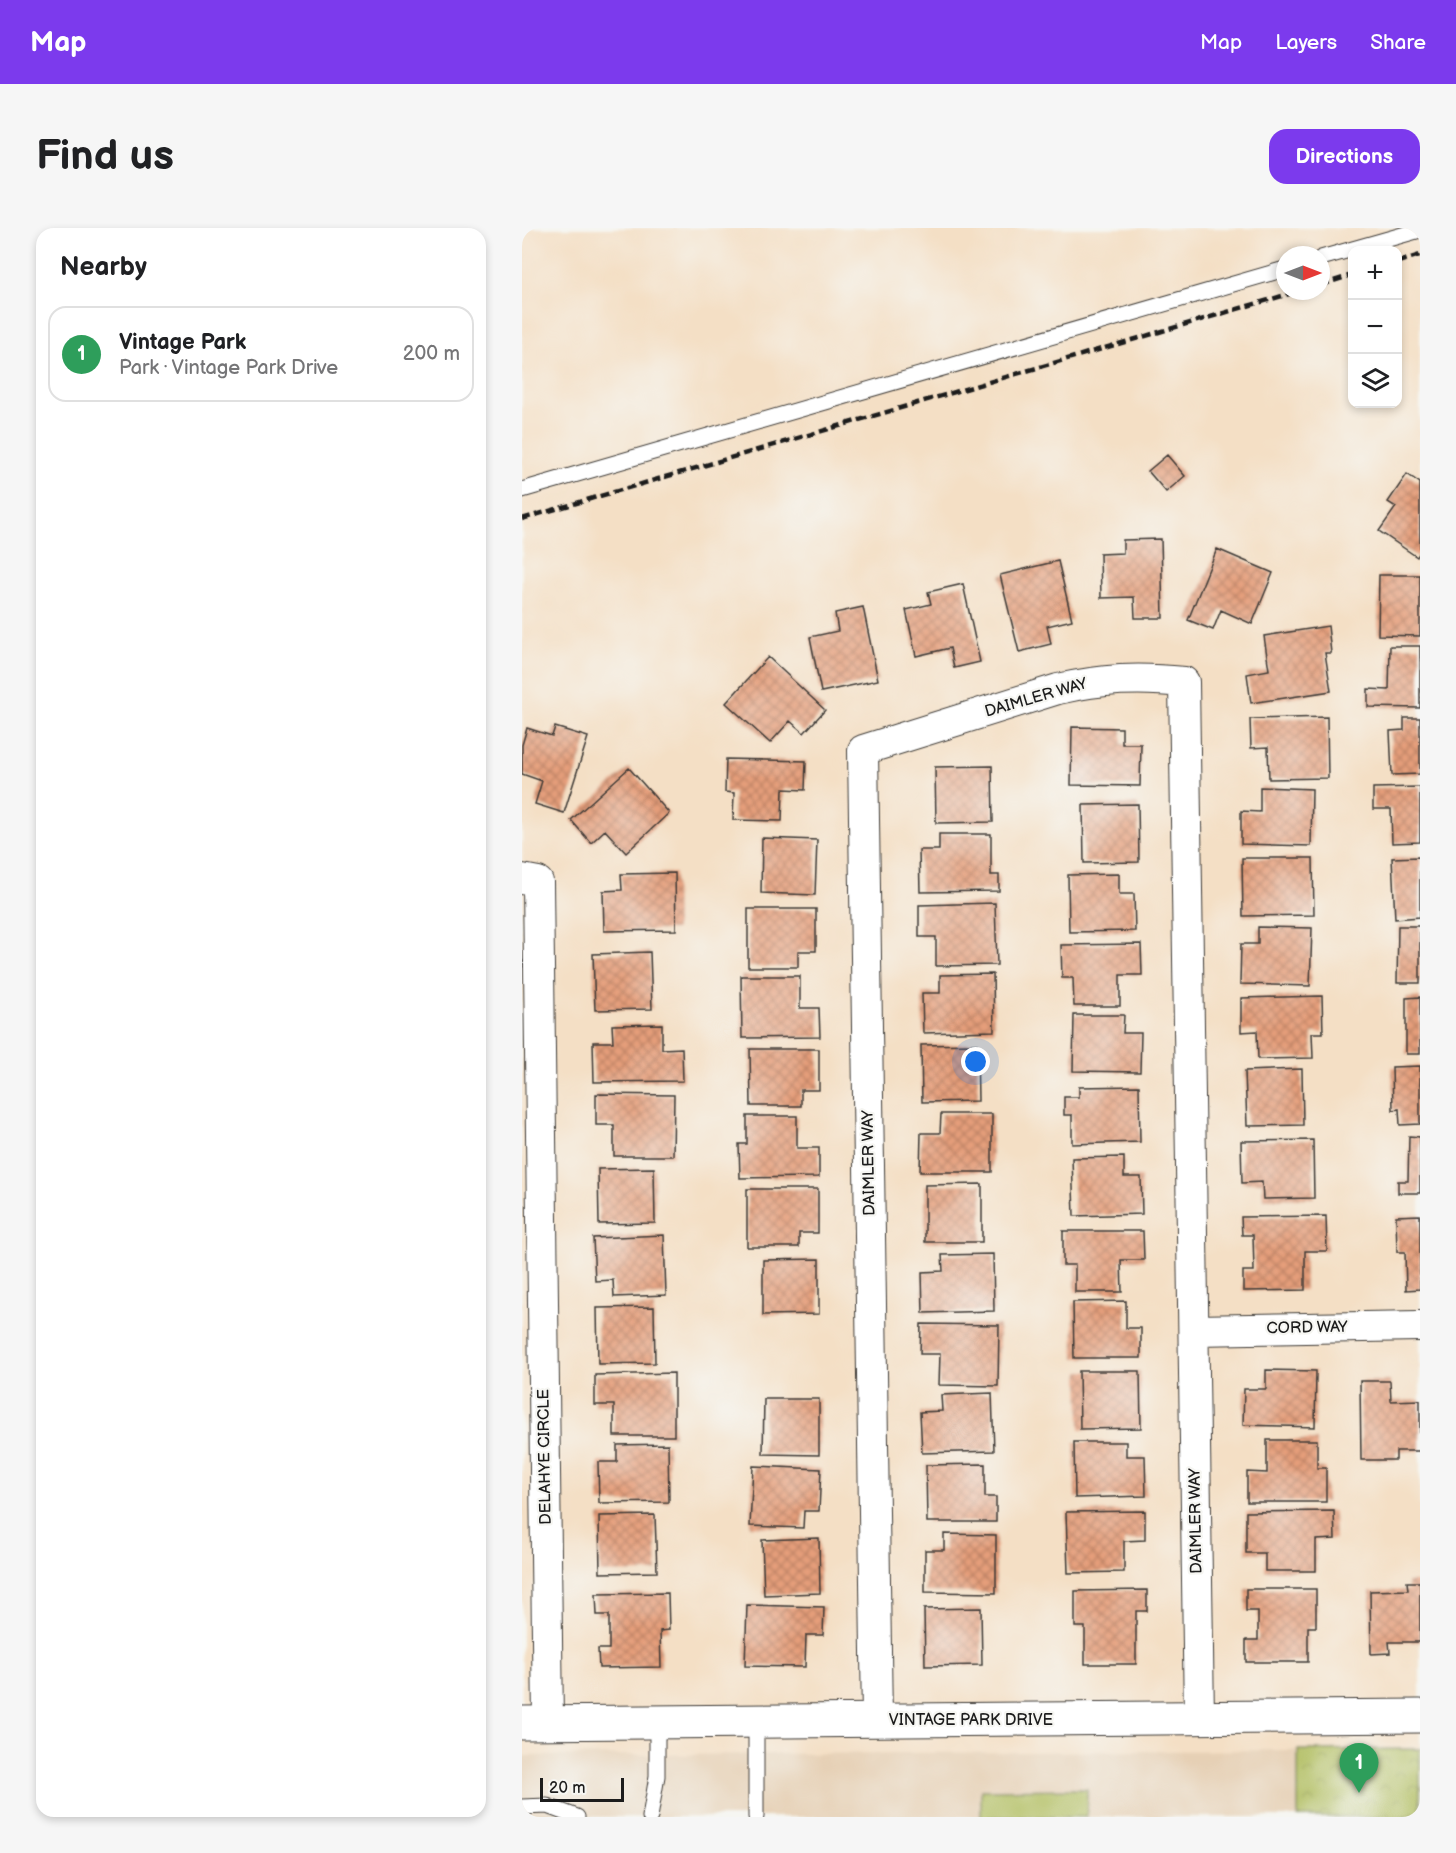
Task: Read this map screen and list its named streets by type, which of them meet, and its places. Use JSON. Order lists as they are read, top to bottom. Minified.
{"streets":{"street":["DAIMLER WAY","CORD WAY","DELAHYE CIRCLE","VINTAGE PARK DRIVE"]},"crossings":[["DAIMLER WAY","CORD WAY"],["DAIMLER WAY","VINTAGE PARK DRIVE"],["DELAHYE CIRCLE","VINTAGE PARK DRIVE"]],"scale_bar":"20 m","north":"right","page":{"header":"Map","nav":["Map","Layers","Share"],"buttons":"Directions","title":"Find us","heading":"Nearby","map_buttons":["+","−"],"list":[{"mark":"1","name":"Vintage Park","note":"Park · Vintage Park Drive","value":"200 m"}],"pins":"1","scale":"20 m"}}
